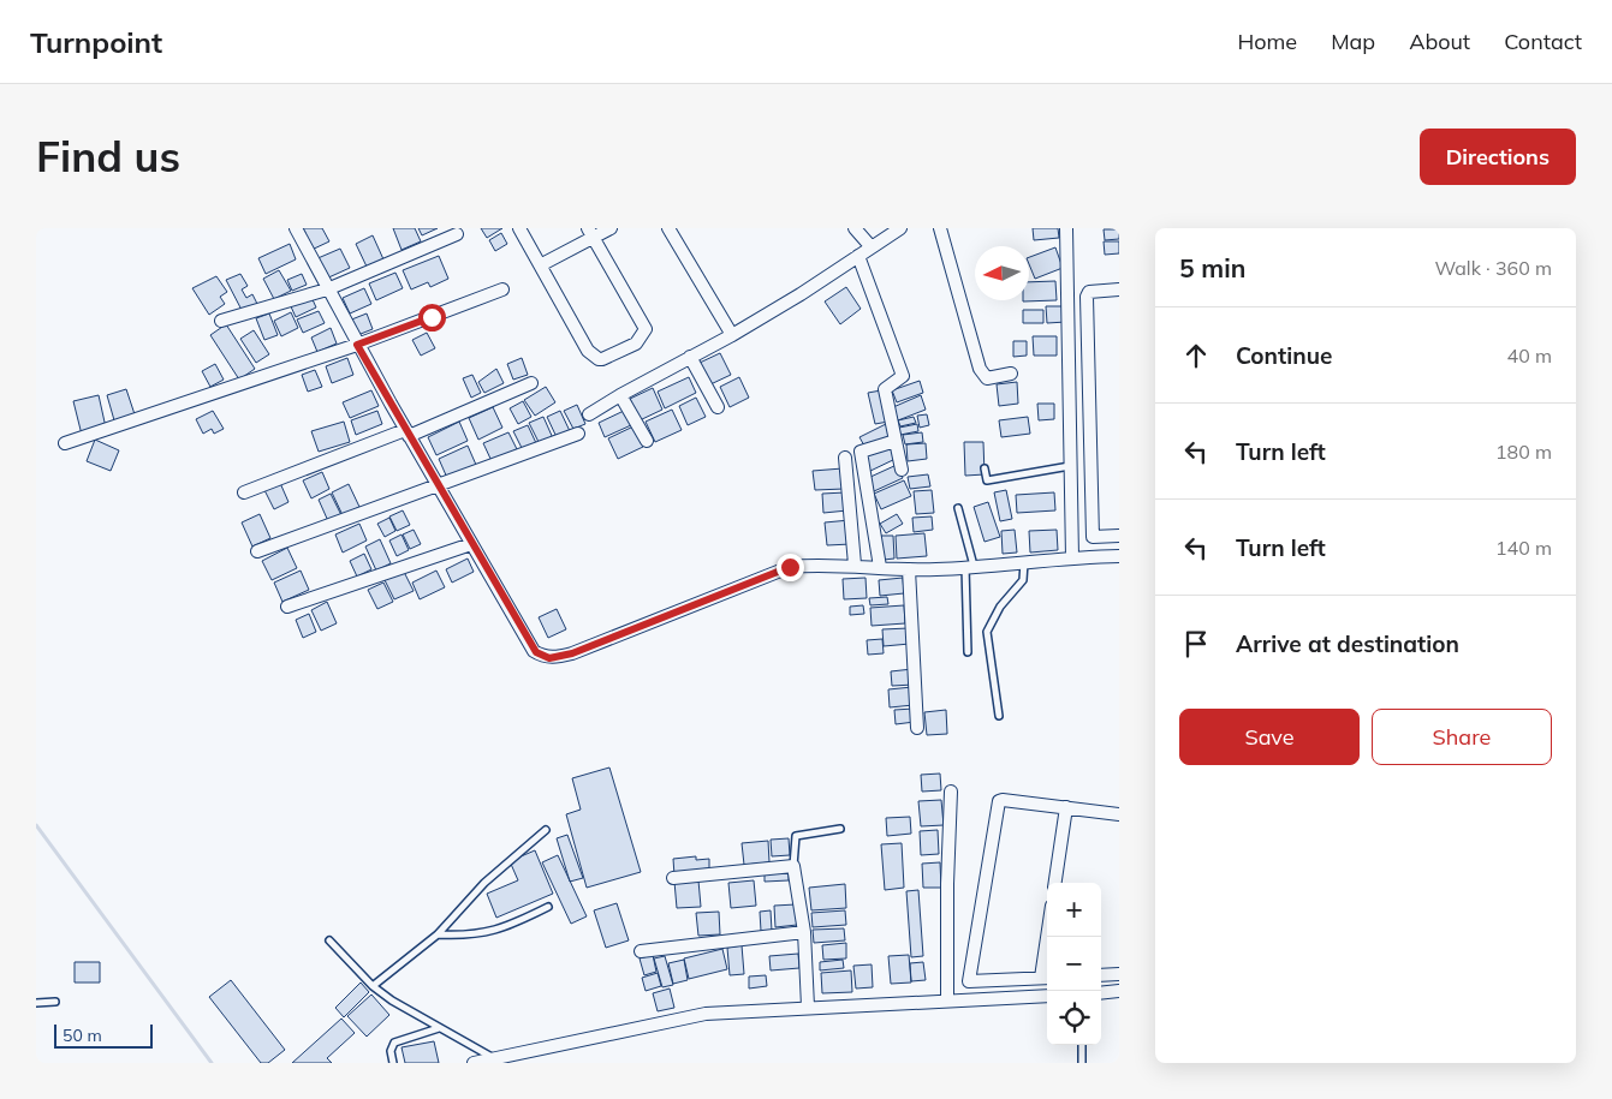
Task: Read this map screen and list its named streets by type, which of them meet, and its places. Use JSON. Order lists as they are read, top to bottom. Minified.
{"scale_bar":"50 m","north":"left","page":{"header":"Turnpoint","nav":["Home","Map","About","Contact"],"buttons":["Directions",["Save","Share"]],"title":"Find us","heading":["5 min","Walk · 360 m"],"list":[["Continue","40 m"],["Turn left","180 m"],["Turn left","140 m"],"Arrive at destination"],"map_buttons":["+","−"],"scale":"50 m"}}
